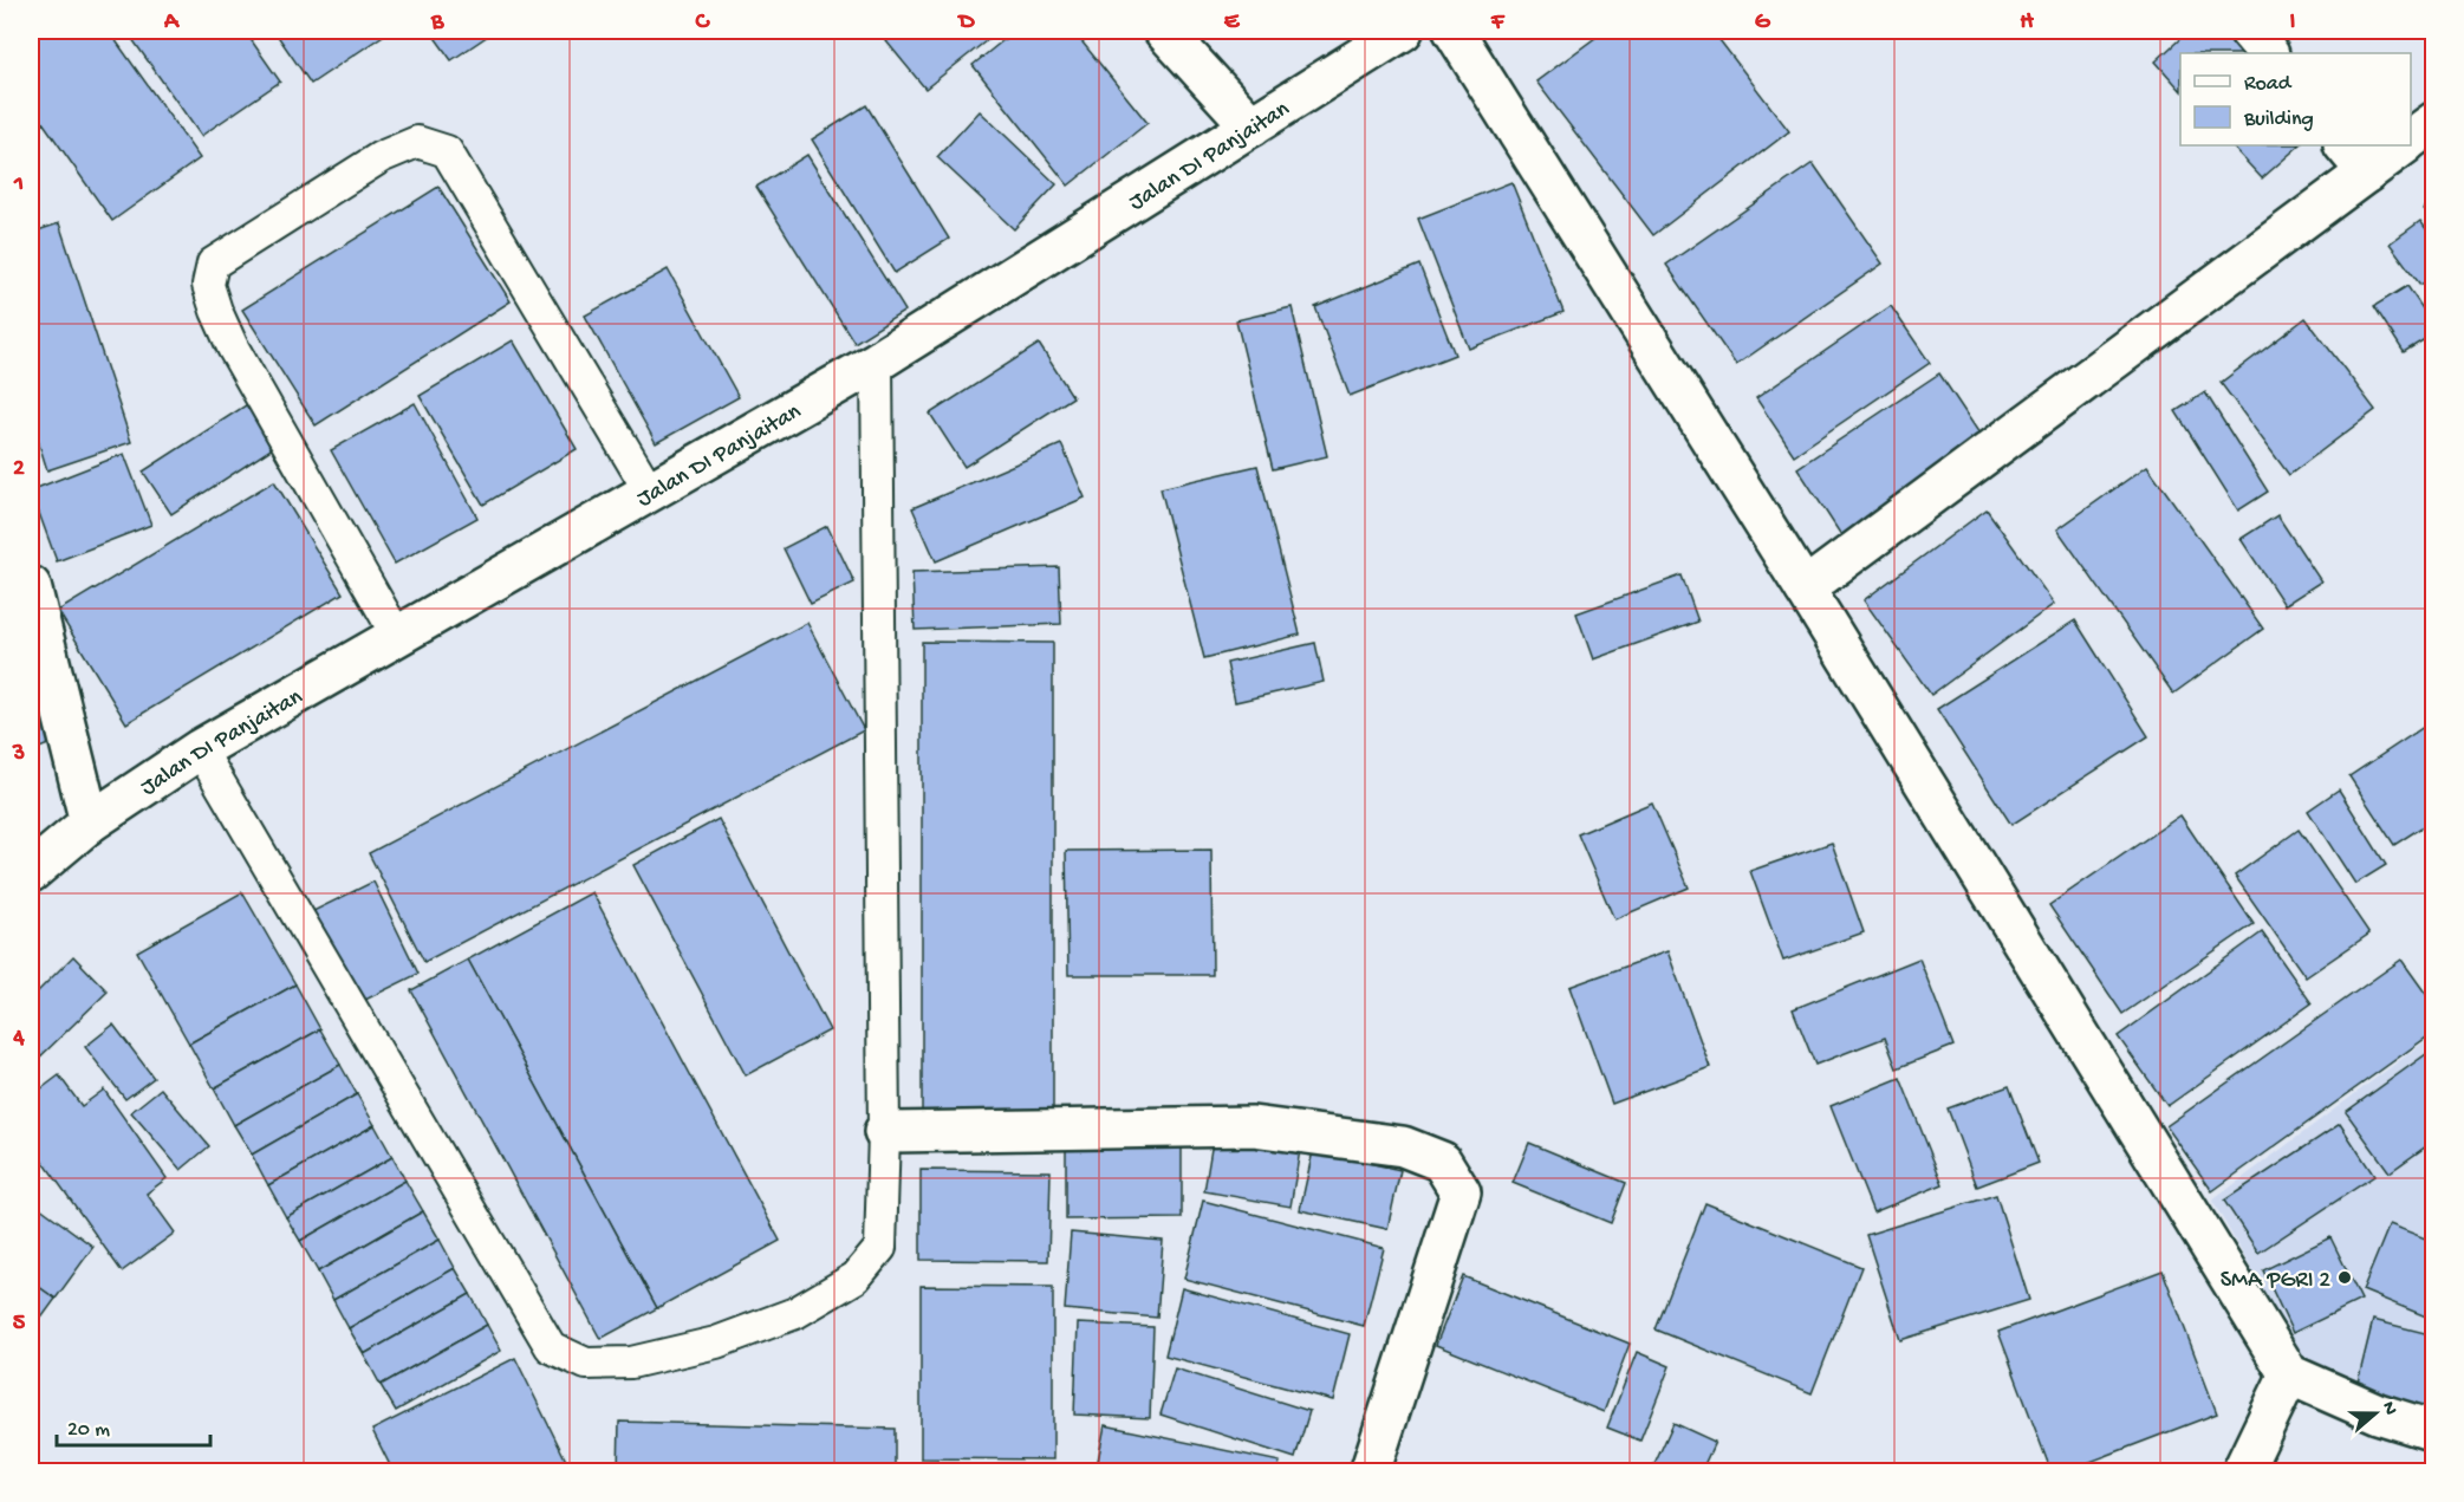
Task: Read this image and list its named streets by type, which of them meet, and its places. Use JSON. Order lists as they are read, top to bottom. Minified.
{"streets":{"street":["Jalan DI Panjaitan"]},"places":["SMA PGRI 2"],"legend":["Road","Building"],"scale_bar":"20 m","north":"right","grid":{"columns":["A","B","C","D","E","F","G","H","I"],"rows":["1","2","3","4","5"]}}
